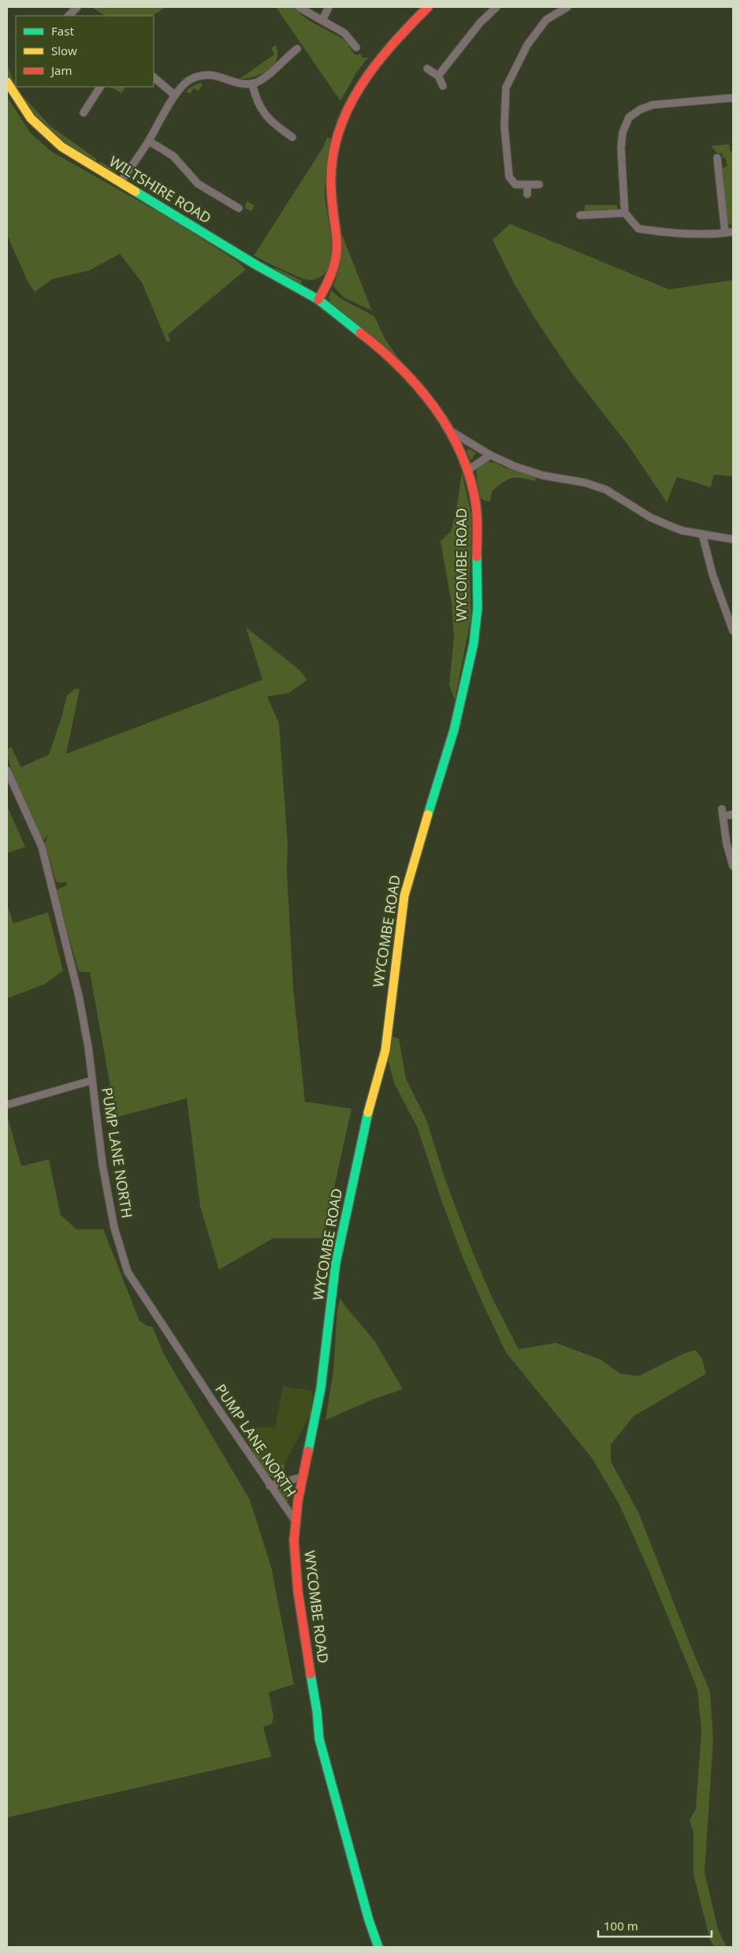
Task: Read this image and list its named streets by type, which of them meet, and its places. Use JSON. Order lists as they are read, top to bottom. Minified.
{"streets":{"street":["WILTSHIRE ROAD","WYCOMBE ROAD","PUMP LANE NORTH"]},"crossings":[["WILTSHIRE ROAD","WYCOMBE ROAD"],["WYCOMBE ROAD","PUMP LANE NORTH"]],"legend":["Fast","Slow","Jam"],"scale_bar":"100 m"}
